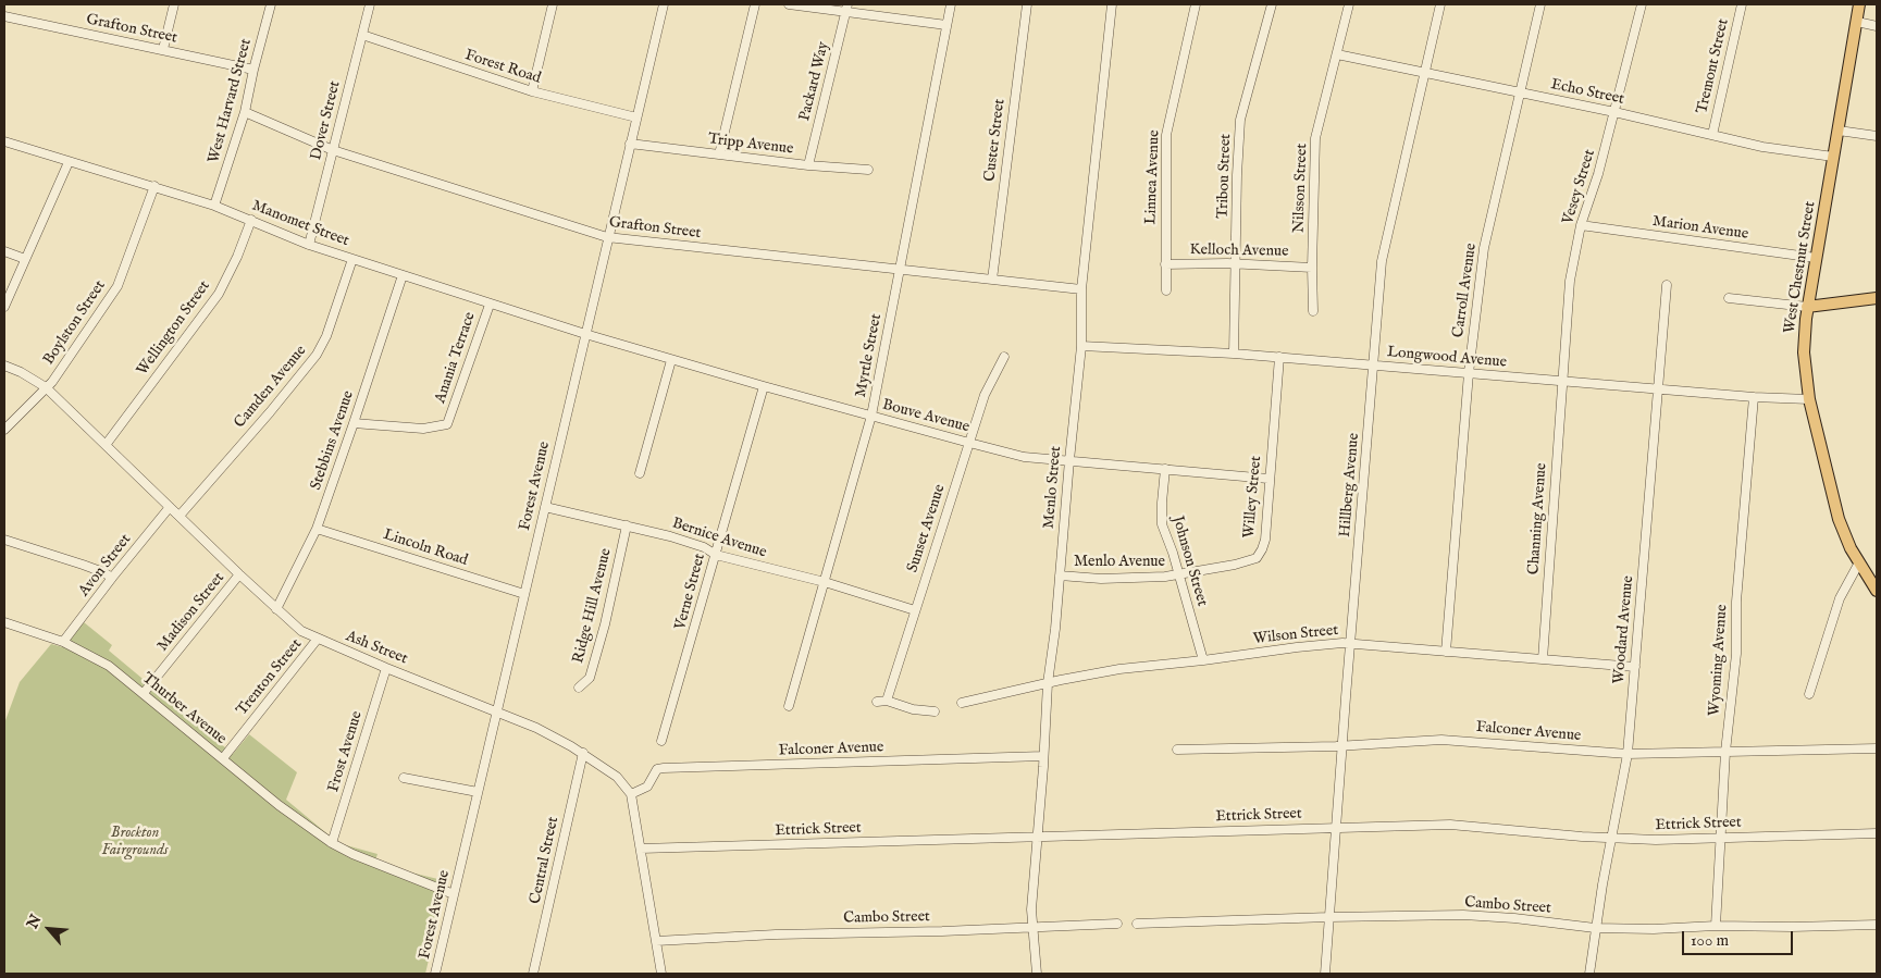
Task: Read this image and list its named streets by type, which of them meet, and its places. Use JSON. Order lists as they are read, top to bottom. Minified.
{"streets":{"main road":["West Chestnut Street"],"street":["Grafton Street","Tremont Street","Forest Road","Packard Way","Echo Street","West Harvard Street","Dover Street","Custer Street","Tripp Avenue","Tribou Street","Linnea Avenue","Vesey Street","Nilsson Street","Manomet Street","Marion Avenue","Kelloch Avenue","Carroll Avenue","Boylston Street","Wellington Street","Myrtle Street","Anania Terrace","Longwood Avenue","Camden Avenue","Bouve Avenue","Stebbins Avenue","Hillberg Avenue","Forest Avenue","Menlo Street","Willey Street","Channing Avenue","Sunset Avenue","Bernice Avenue","Lincoln Road","Johnson Street","Menlo Avenue","Avon Street","Verne Street","Ridge Hill Avenue","Madison Street","Woodard Avenue","Wilson Street","Ash Street","Wyoming Avenue","Trenton Street","Thurber Avenue","Falconer Avenue","Frost Avenue","Ettrick Street","Central Street","Cambo Street"]},"crossings":[["Grafton Street","West Harvard Street"],["Grafton Street","Dover Street"],["Grafton Street","Custer Street"],["Grafton Street","Myrtle Street"],["Grafton Street","Forest Avenue"],["Grafton Street","Menlo Street"],["Tremont Street","Echo Street"],["Forest Road","Dover Street"],["Forest Road","Forest Avenue"],["Packard Way","Tripp Avenue"],["Echo Street","Vesey Street"],["Echo Street","Nilsson Street"],["Echo Street","West Chestnut Street"],["Echo Street","Carroll Avenue"],["Echo Street","Hillberg Avenue"],["West Harvard Street","Manomet Street"],["Dover Street","Manomet Street"],["Tripp Avenue","Forest Avenue"],["Tribou Street","Kelloch Avenue"],["Tribou Street","Longwood Avenue"],["Linnea Avenue","Kelloch Avenue"],["Vesey Street","Marion Avenue"],["Vesey Street","Longwood Avenue"],["Vesey Street","Channing Avenue"],["Nilsson Street","Kelloch Avenue"],["Manomet Street","Boylston Street"],["Manomet Street","Wellington Street"],["Manomet Street","Anania Terrace"],["Manomet Street","Camden Avenue"],["Manomet Street","Bouve Avenue"],["Manomet Street","Stebbins Avenue"],["Manomet Street","Forest Avenue"],["Marion Avenue","West Chestnut Street"],["West Chestnut Street","Longwood Avenue"],["Carroll Avenue","Longwood Avenue"],["Carroll Avenue","Wilson Street"],["Boylston Street","Ash Street"],["Wellington Street","Ash Street"],["Myrtle Street","Bouve Avenue"],["Myrtle Street","Bernice Avenue"],["Anania Terrace","Stebbins Avenue"],["Longwood Avenue","Hillberg Avenue"],["Longwood Avenue","Menlo Street"],["Longwood Avenue","Willey Street"],["Longwood Avenue","Channing Avenue"],["Longwood Avenue","Woodard Avenue"],["Longwood Avenue","Wyoming Avenue"],["Camden Avenue","Ash Street"],["Bouve Avenue","Forest Avenue"],["Bouve Avenue","Menlo Street"],["Bouve Avenue","Willey Street"],["Bouve Avenue","Sunset Avenue"],["Bouve Avenue","Johnson Street"],["Bouve Avenue","Verne Street"],["Stebbins Avenue","Lincoln Road"],["Stebbins Avenue","Ash Street"],["Hillberg Avenue","Wilson Street"],["Hillberg Avenue","Falconer Avenue"],["Hillberg Avenue","Ettrick Street"],["Hillberg Avenue","Cambo Street"],["Forest Avenue","Bernice Avenue"],["Forest Avenue","Lincoln Road"],["Forest Avenue","Ash Street"],["Forest Avenue","Thurber Avenue"],["Menlo Street","Menlo Avenue"],["Menlo Street","Wilson Street"],["Menlo Street","Falconer Avenue"],["Menlo Street","Ettrick Street"],["Menlo Street","Cambo Street"],["Willey Street","Johnson Street"],["Willey Street","Menlo Avenue"],["Channing Avenue","Wilson Street"],["Sunset Avenue","Bernice Avenue"],["Bernice Avenue","Verne Street"],["Bernice Avenue","Ridge Hill Avenue"],["Johnson Street","Menlo Avenue"],["Johnson Street","Wilson Street"],["Avon Street","Ash Street"],["Avon Street","Thurber Avenue"],["Madison Street","Ash Street"],["Madison Street","Thurber Avenue"],["Woodard Avenue","Wilson Street"],["Woodard Avenue","Falconer Avenue"],["Woodard Avenue","Ettrick Street"],["Woodard Avenue","Cambo Street"],["Ash Street","Trenton Street"],["Ash Street","Falconer Avenue"],["Ash Street","Frost Avenue"],["Ash Street","Central Street"],["Wyoming Avenue","Falconer Avenue"],["Wyoming Avenue","Ettrick Street"],["Wyoming Avenue","Cambo Street"],["Trenton Street","Thurber Avenue"],["Thurber Avenue","Frost Avenue"]],"parks":["Brockton Fairgrounds"],"scale_bar":"100 m","north":"top left"}
